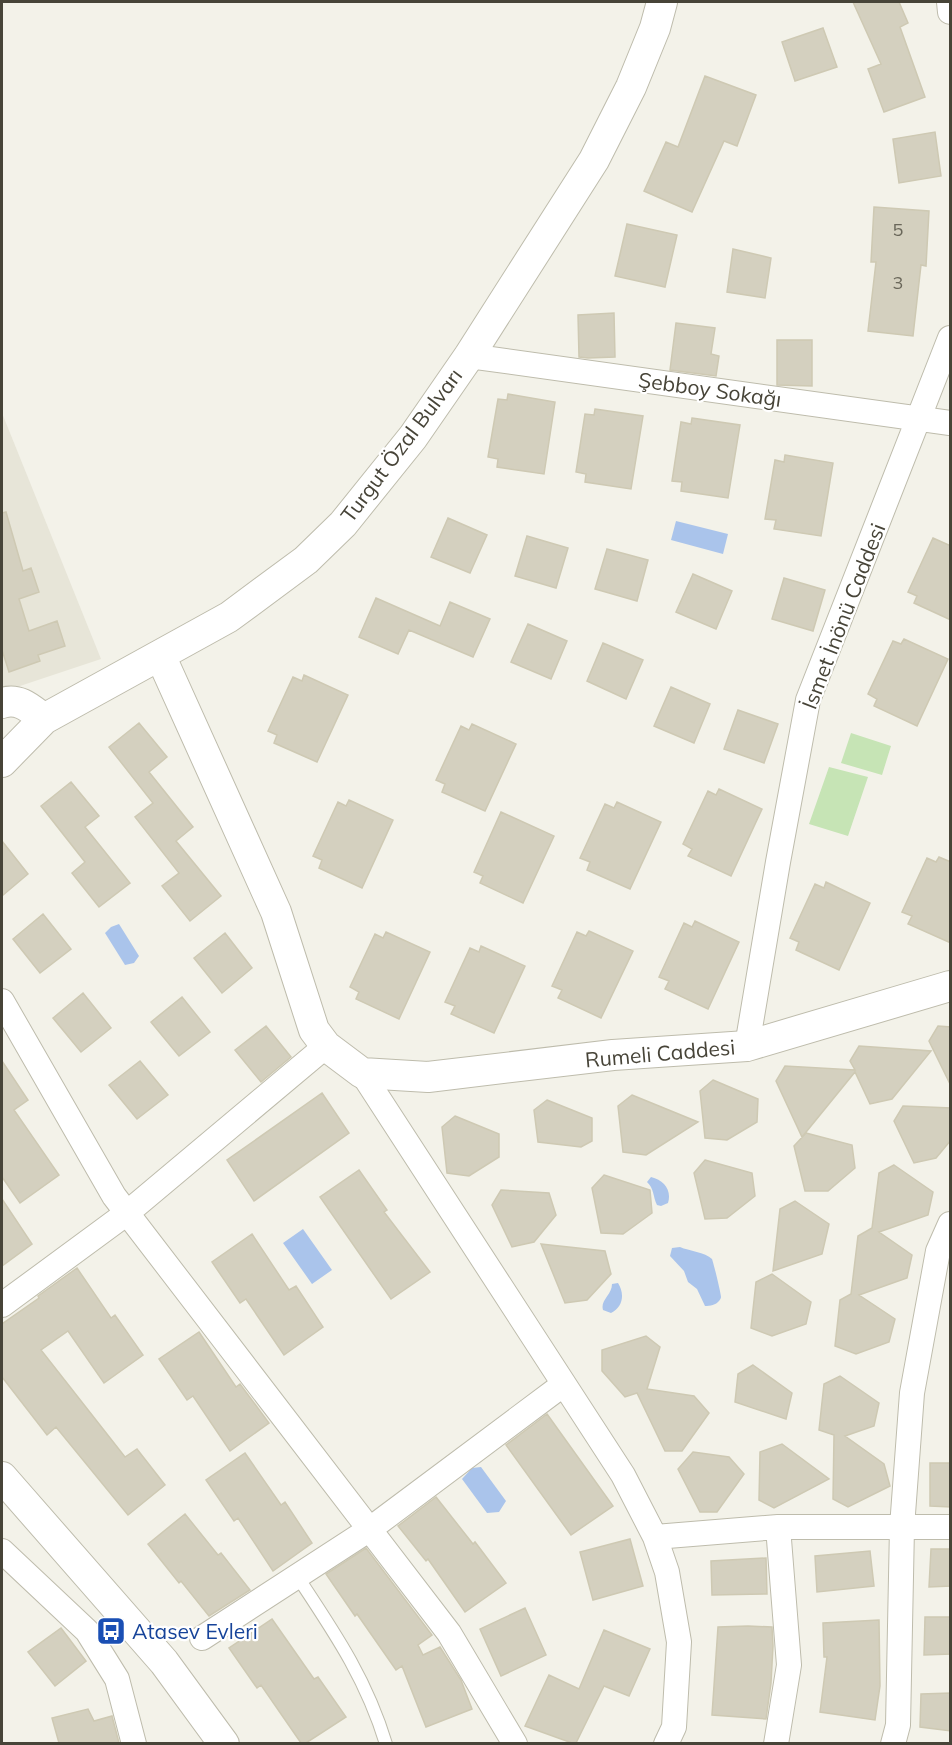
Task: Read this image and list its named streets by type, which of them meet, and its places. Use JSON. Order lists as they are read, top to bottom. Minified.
{"streets":{"street":["Şebboy Sokağı","Turgut Özal Bulvarı","İsmet İnönü Caddesi","Rumeli Caddesi"]},"crossings":[["Şebboy Sokağı","Turgut Özal Bulvarı"],["Şebboy Sokağı","İsmet İnönü Caddesi"],["İsmet İnönü Caddesi","Rumeli Caddesi"]],"places":{"bus stop":["Atasev Evleri"]},"house_numbers":["5","3"]}
